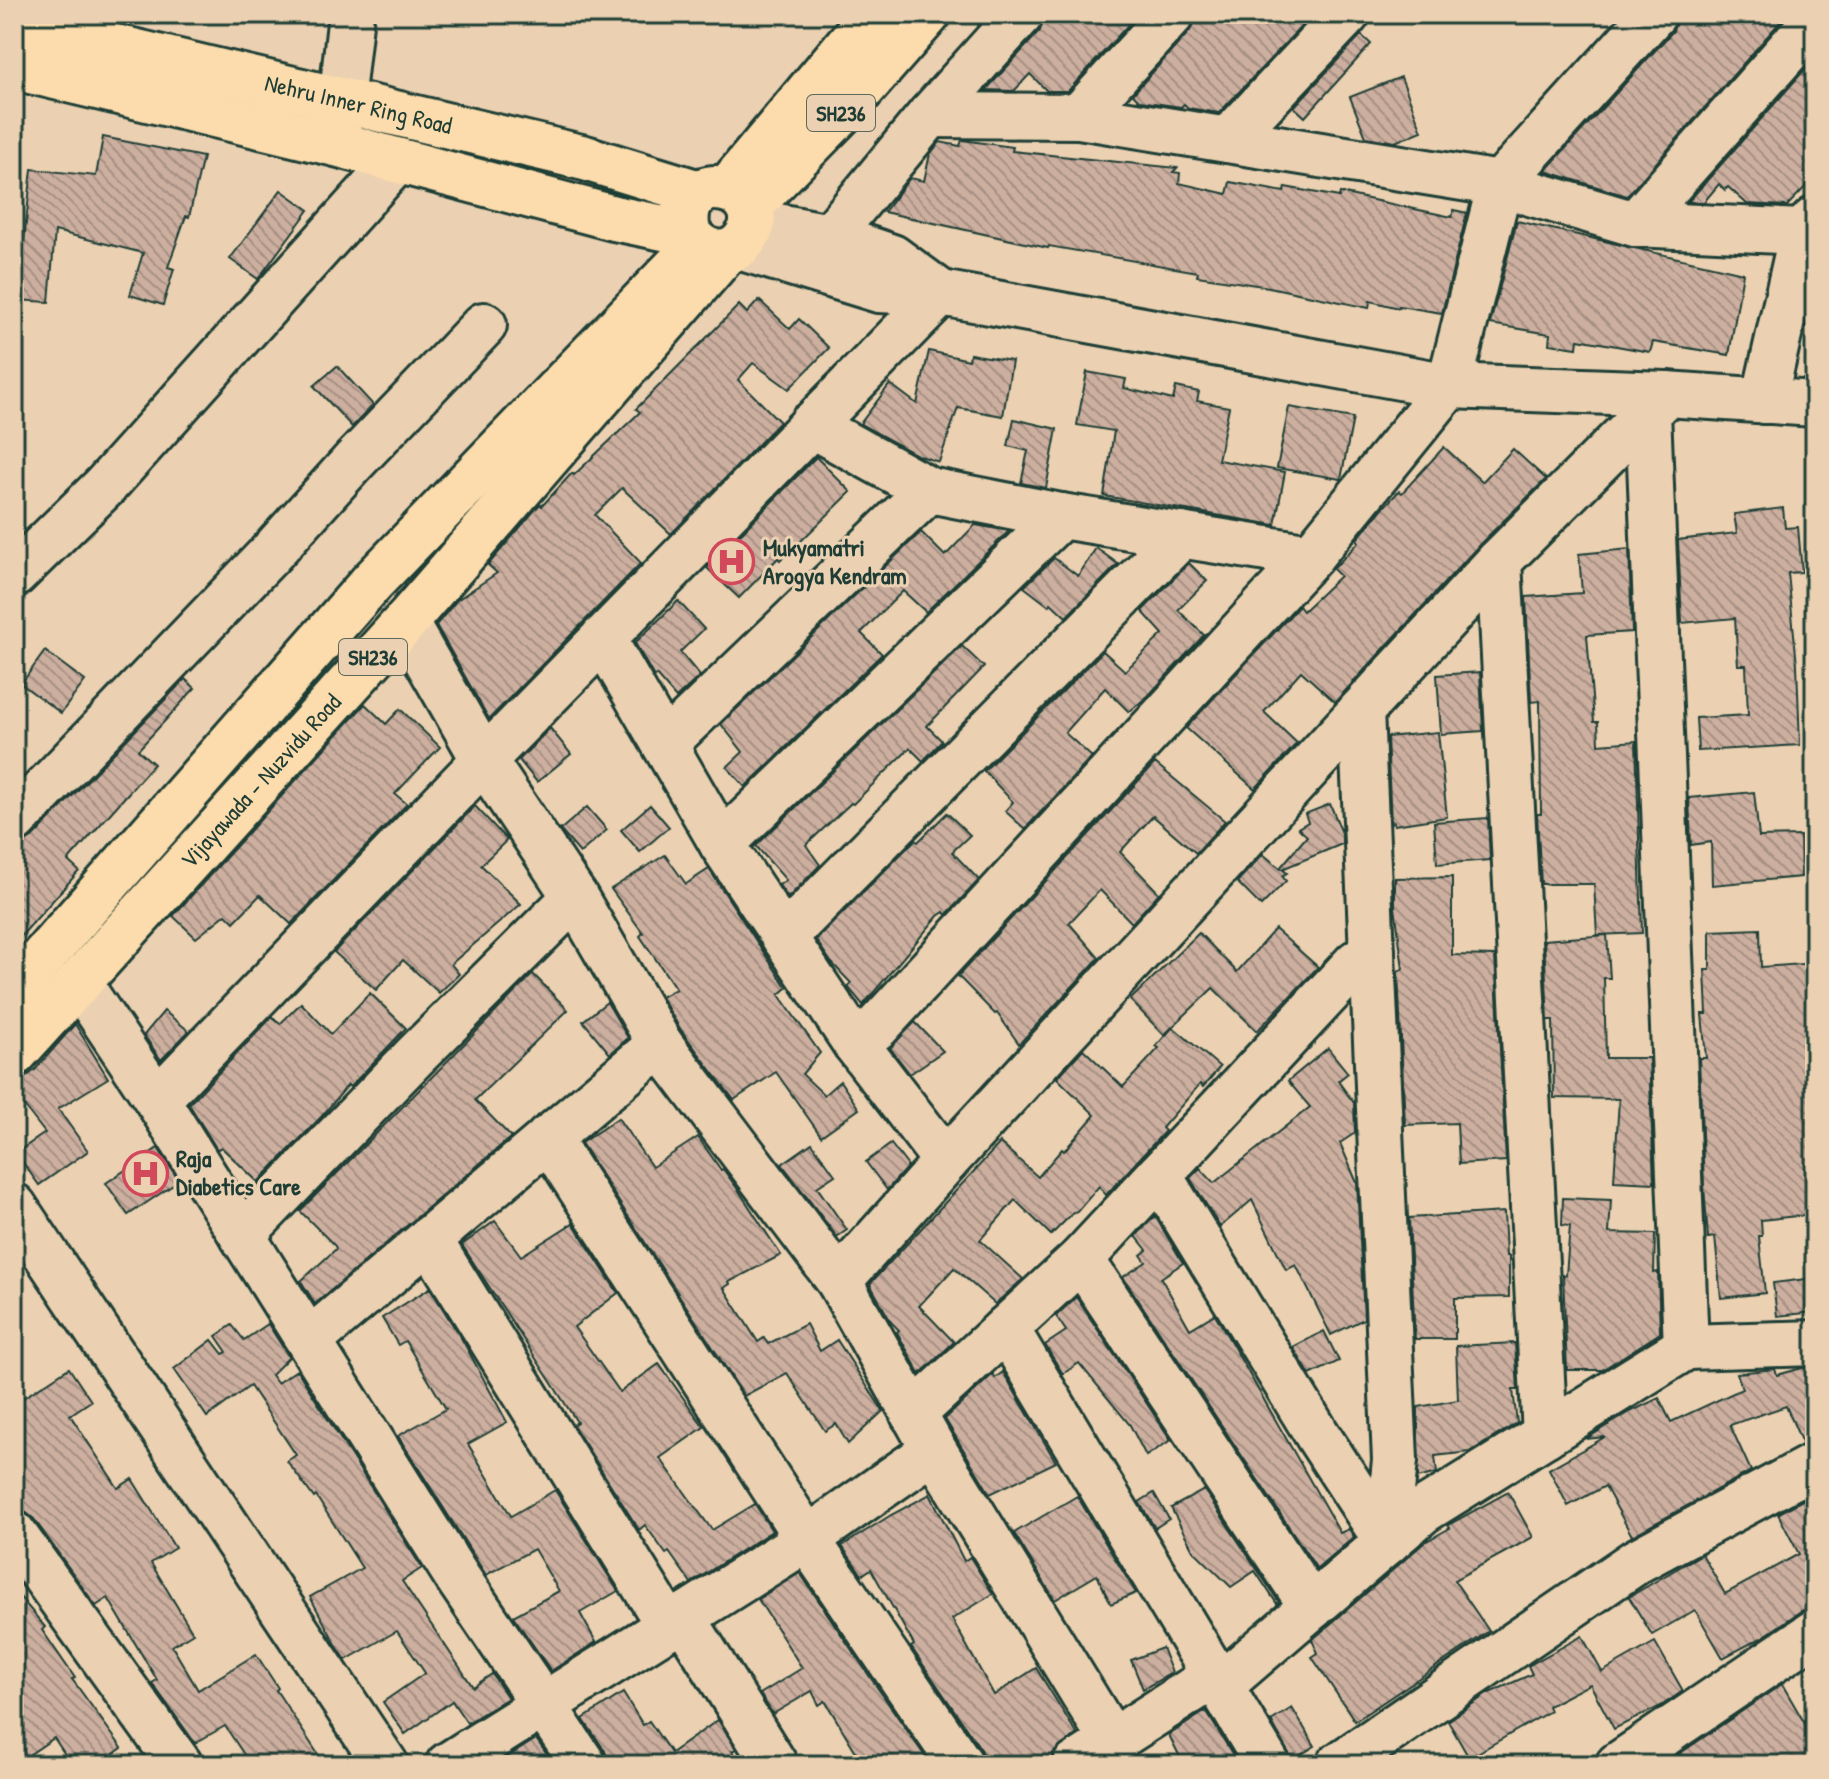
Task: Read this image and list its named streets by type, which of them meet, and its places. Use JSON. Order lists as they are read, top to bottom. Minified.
{"streets":{"main road":["Nehru Inner Ring Road","SH236","Vijayawada - Nuzvidu Road"]},"crossings":[["Nehru Inner Ring Road","Vijayawada - Nuzvidu Road"]],"places":{"hospital":["Mukyamatri Arogya Kendram","Raja Diabetics Care"]}}
